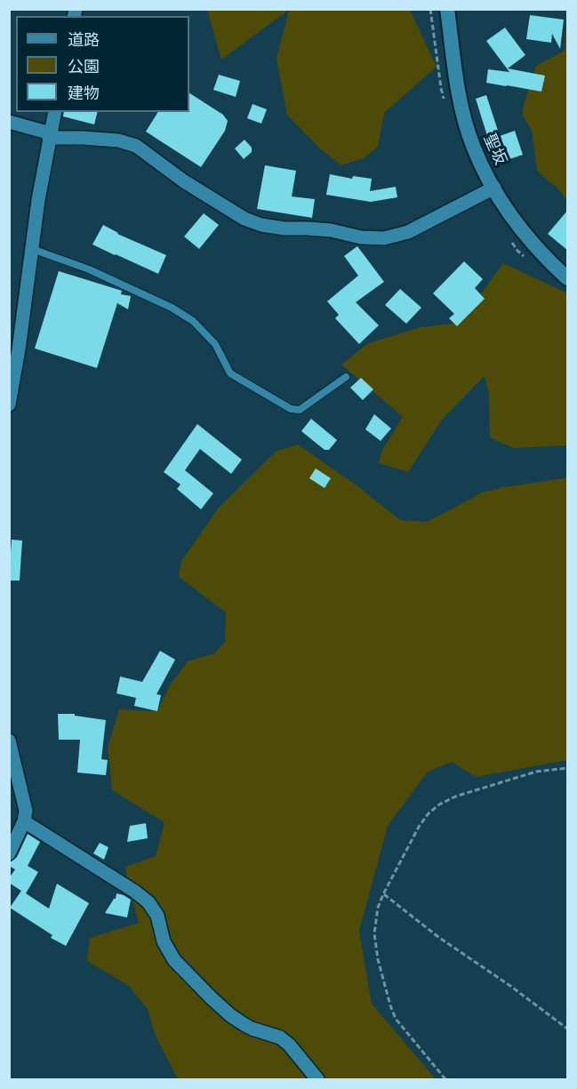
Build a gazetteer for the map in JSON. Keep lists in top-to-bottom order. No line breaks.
{"streets":{"street":["聖坂"]},"legend":["道路","公園","建物"]}
